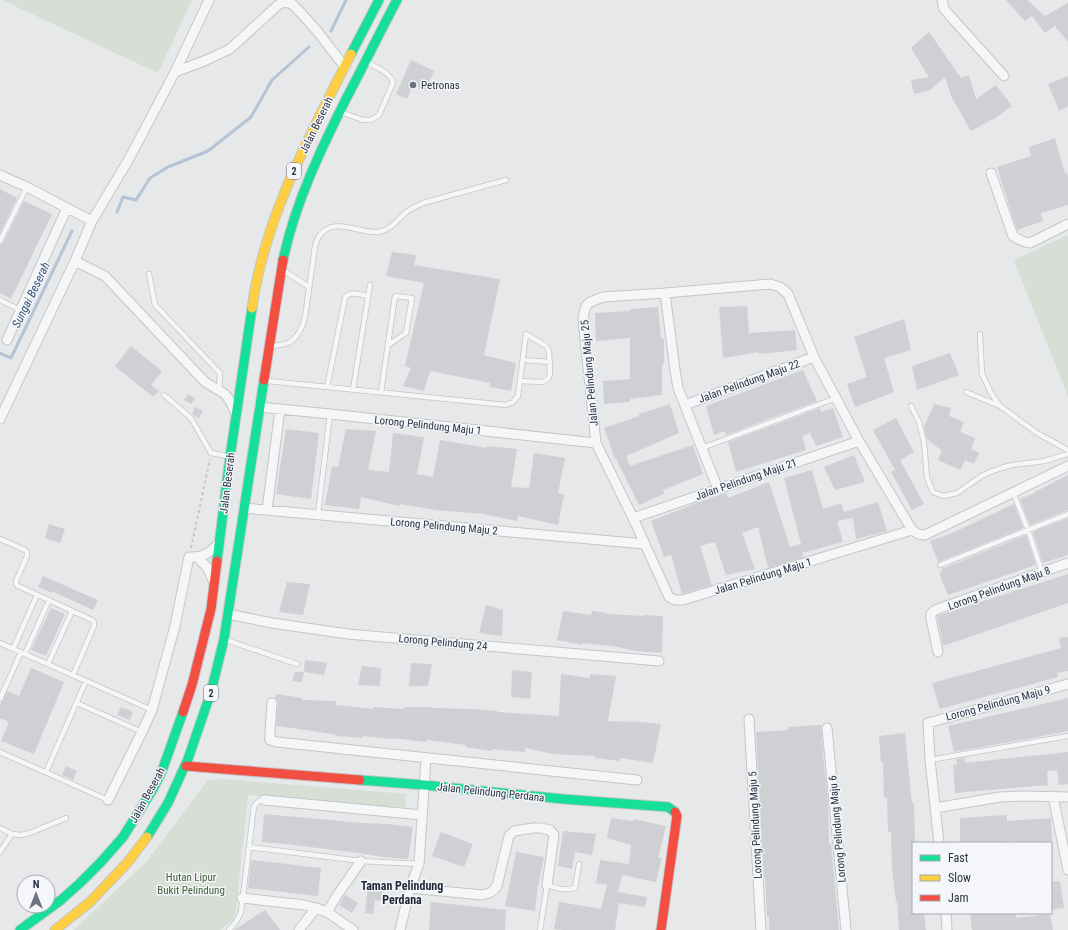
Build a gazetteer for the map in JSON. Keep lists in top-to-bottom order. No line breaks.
{"streets":{"main road":["Jalan Beserah","2","Jalan Pelindung Perdana"],"street":["Jalan Pelindung Maju 25","Jalan Pelindung Maju 22","Lorong Pelindung Maju 1","Jalan Pelindung Maju 21","Lorong Pelindung Maju 2","Jalan Pelindung Maju 1","Lorong Pelindung Maju 8","Lorong Pelindung 24","Lorong Pelindung Maju 9","Lorong Pelindung Maju 5","Lorong Pelindung Maju 6"]},"crossings":[["Jalan Beserah","2"],["Jalan Beserah","Lorong Pelindung Maju 1"],["Jalan Beserah","Lorong Pelindung Maju 2"],["Jalan Beserah","Lorong Pelindung 24"],["Jalan Beserah","Jalan Pelindung Perdana"],["2","Lorong Pelindung Maju 1"],["Jalan Pelindung Maju 25","Jalan Pelindung Maju 22"],["Jalan Pelindung Maju 25","Lorong Pelindung Maju 1"],["Jalan Pelindung Maju 25","Jalan Pelindung Maju 21"],["Jalan Pelindung Maju 25","Lorong Pelindung Maju 2"],["Jalan Pelindung Maju 25","Jalan Pelindung Maju 1"],["Lorong Pelindung Maju 2","Jalan Pelindung Maju 1"]],"districts":["Taman Pelindung Perdana"],"water":["Sungai Beserah"],"parks":["Hutan Lipur Bukit Pelindung"],"places":["Petronas"],"legend":["Fast","Slow","Jam"],"north":"top"}
